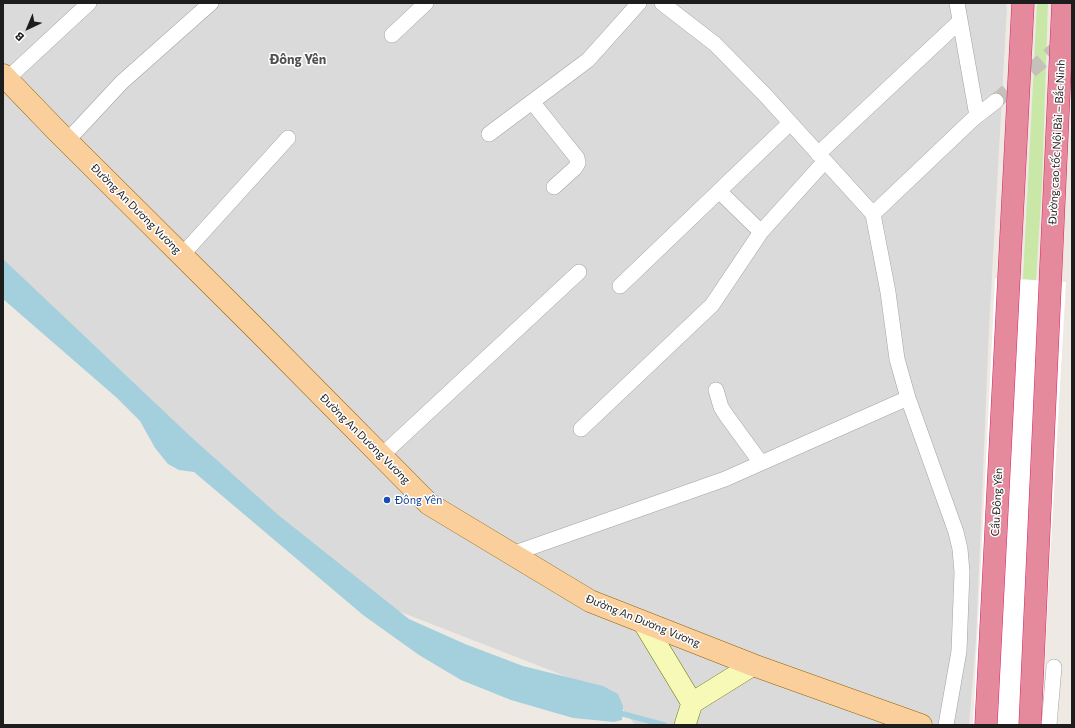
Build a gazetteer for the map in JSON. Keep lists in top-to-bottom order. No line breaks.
{"streets":{"highway":["Đường cao tốc Nội Bài – Bắc Ninh","Cầu Đông Yên"],"main road":["Đường An Dương Vương"]},"districts":["Đông Yên"],"places":["Đông Yên"],"north":"bottom left"}
